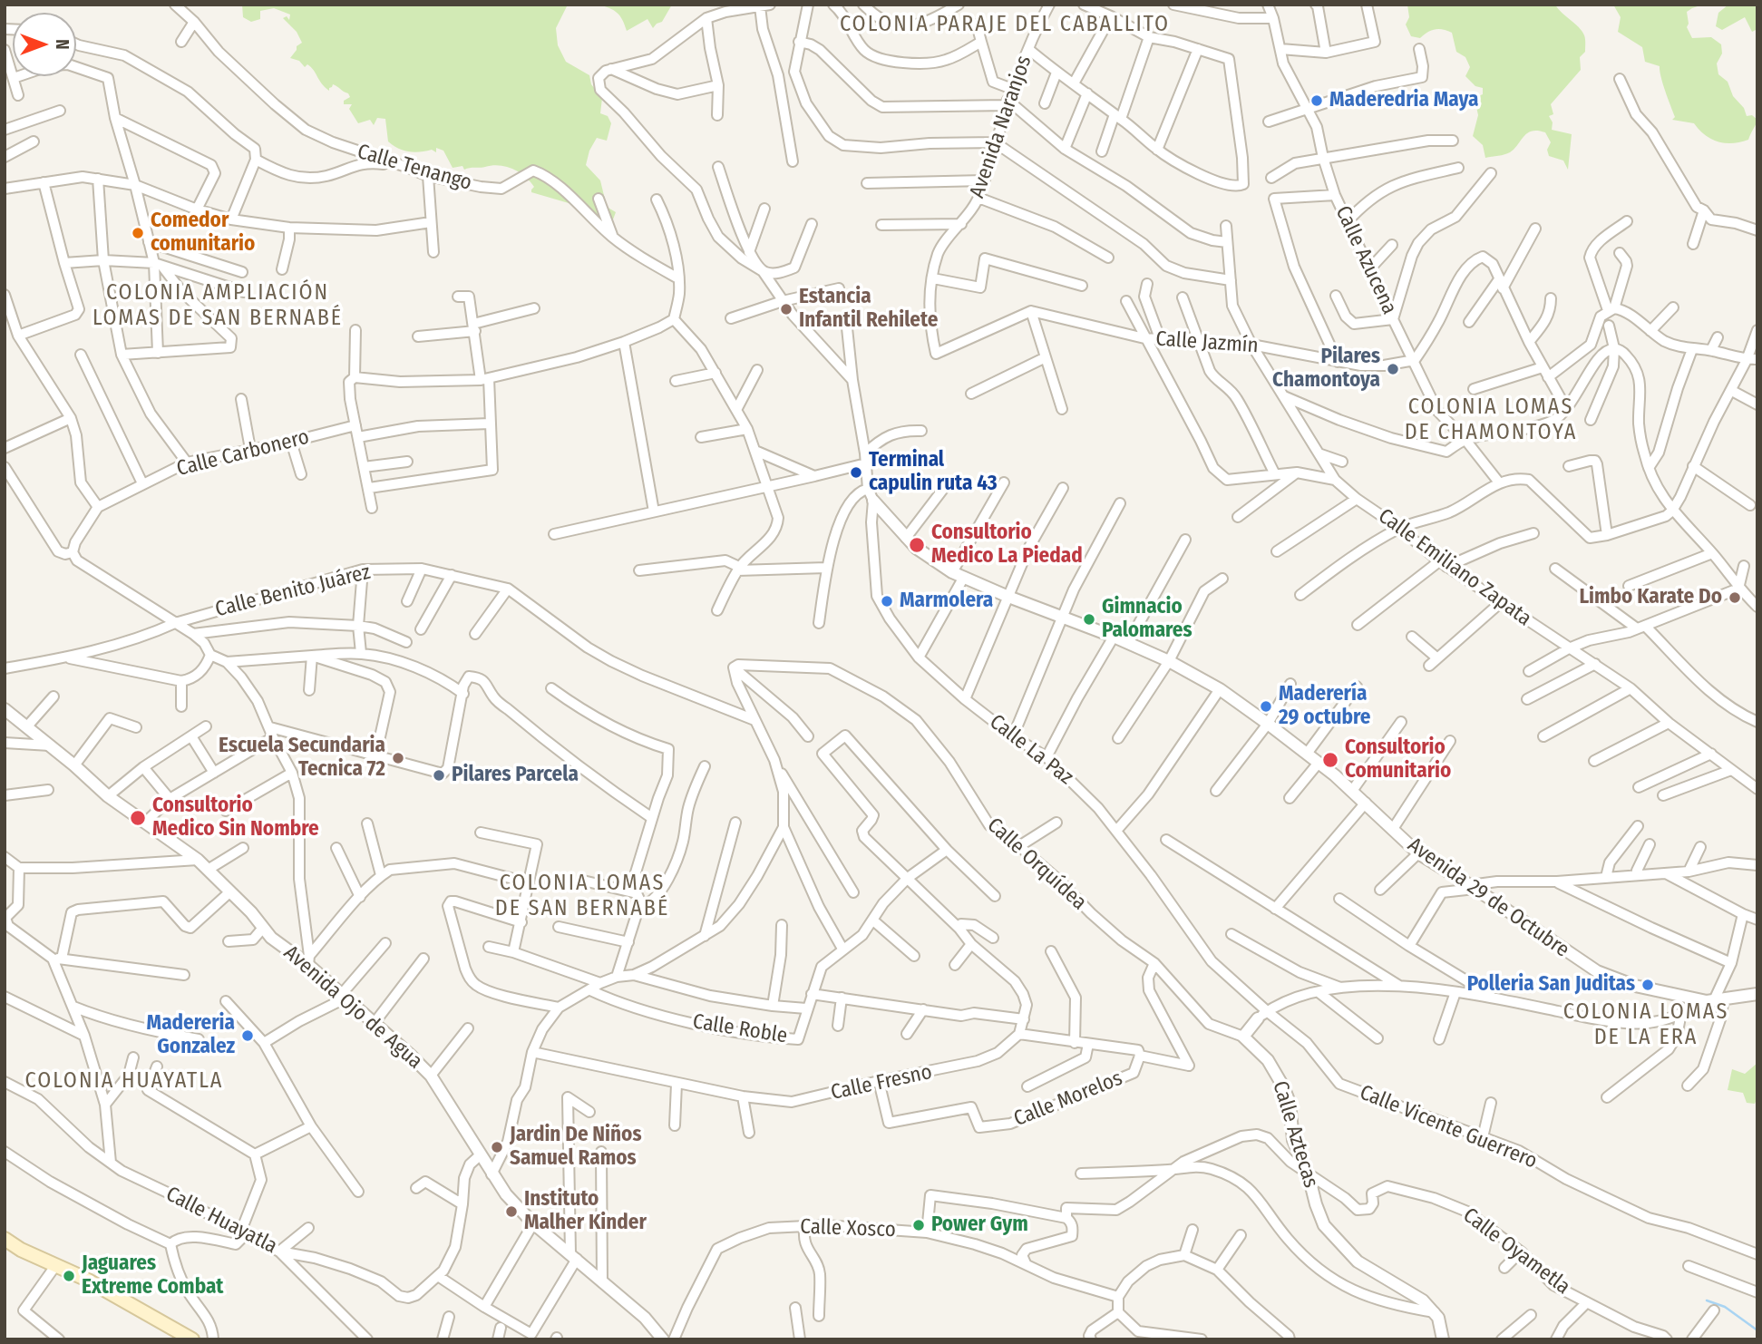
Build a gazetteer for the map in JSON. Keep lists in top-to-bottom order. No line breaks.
{"streets":{"street":["Avenida Naranjos","Calle Tenango","Calle Azucena","Calle Jazmín","Calle Carbonero","Calle Emiliano Zapata","Calle Benito Juárez","Calle La Paz","Calle Orquídea","Avenida 29 de Octubre","Avenida Ojo de Agua","Calle Roble","Calle Fresno","Calle Morelos","Calle Vicente Guerrero","Calle Aztecas","Calle Huayatla","Calle Xosco","Calle Oyametla"]},"crossings":[["Avenida Naranjos","Calle Jazmín"],["Calle Azucena","Calle Jazmín"],["Calle Jazmín","Calle Emiliano Zapata"],["Calle La Paz","Avenida 29 de Octubre"],["Calle La Paz","Calle Vicente Guerrero"],["Calle Orquídea","Calle Aztecas"],["Avenida Ojo de Agua","Calle Huayatla"],["Calle Fresno","Calle Morelos"],["Calle Aztecas","Calle Oyametla"]],"districts":["COLONIA PARAJE DEL CABALLITO","COLONIA AMPLIACIÓN LOMAS DE SAN BERNABÉ","COLONIA LOMAS DE CHAMONTOYA","COLONIA LOMAS DE SAN BERNABÉ","COLONIA LOMAS DE LA ERA","COLONIA HUAYATLA"],"places":["Maderedria Maya","Comedor comunitario","Estancia Infantil Rehilete","Pilares Chamontoya","Terminal capulin ruta 43","Consultorio Medico La Piedad","Limbo Karate Do","Marmolera","Gimnacio Palomares","Maderería 29 octubre","Escuela Secundaria Tecnica 72","Consultorio Comunitario","Pilares Parcela","Consultorio Medico Sin Nombre","Polleria San Juditas","Madereria Gonzalez","Jardin De Niños Samuel Ramos","Instituto Malher Kinder","Power Gym","Jaguares Extreme Combat"],"north":"right"}
